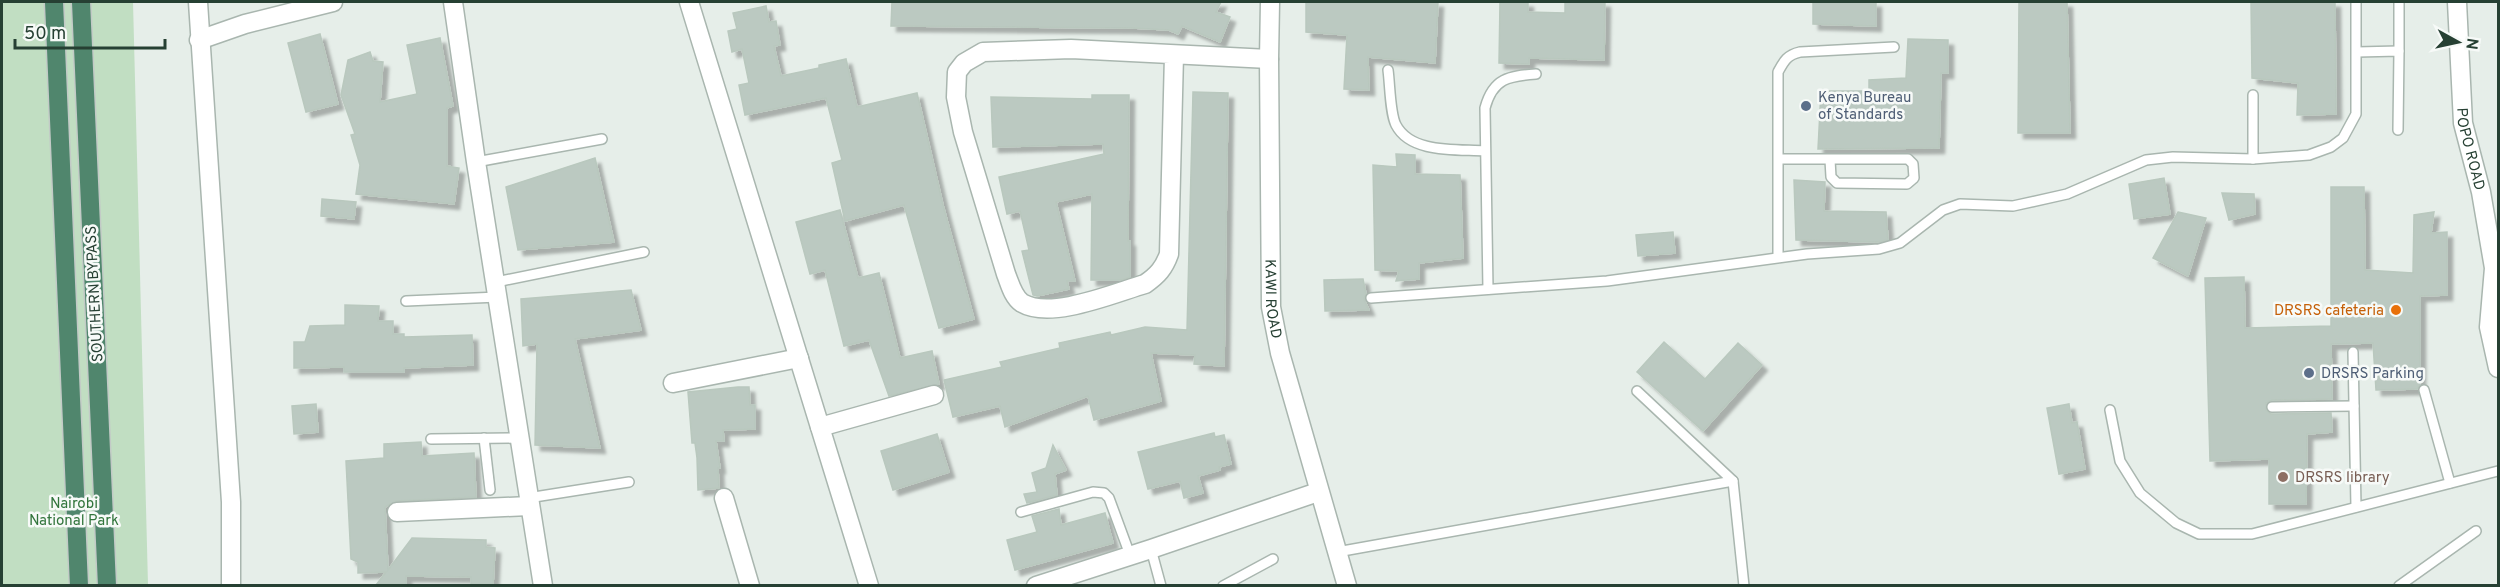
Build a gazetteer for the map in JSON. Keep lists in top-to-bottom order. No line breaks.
{"streets":{"highway":["SOUTHERN BYPASS"],"street":["POPO ROAD","KAWI ROAD"]},"parks":["Nairobi National Park"],"places":["Kenya Bureau of Standards","DRSRS cafeteria","DRSRS Parking","DRSRS library"],"scale_bar":"50 m","north":"right"}
